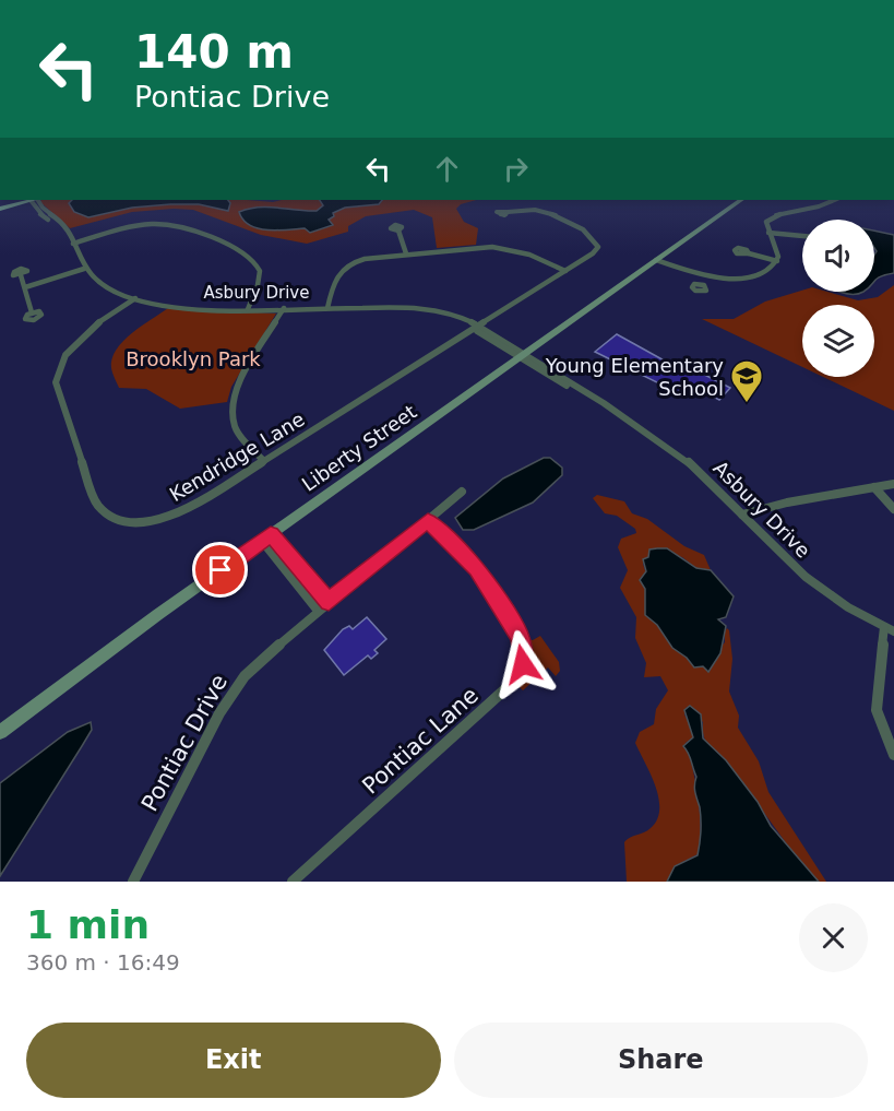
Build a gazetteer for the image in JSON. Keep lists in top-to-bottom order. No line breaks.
{"streets":{"street":["Asbury Drive","Liberty Street","Kendridge Lane","Pontiac Lane","Pontiac Drive"]},"crossings":[["Asbury Drive","Liberty Street"],["Asbury Drive","Kendridge Lane"],["Pontiac Lane","Pontiac Drive"]],"parks":["Brooklyn Park"],"places":{"school or university":["Young Elementary School"]},"page":{"turn":["140 m","Pontiac Drive"],"heading":["1 min","360 m · 16:49"],"buttons":["Exit","Share"]}}
